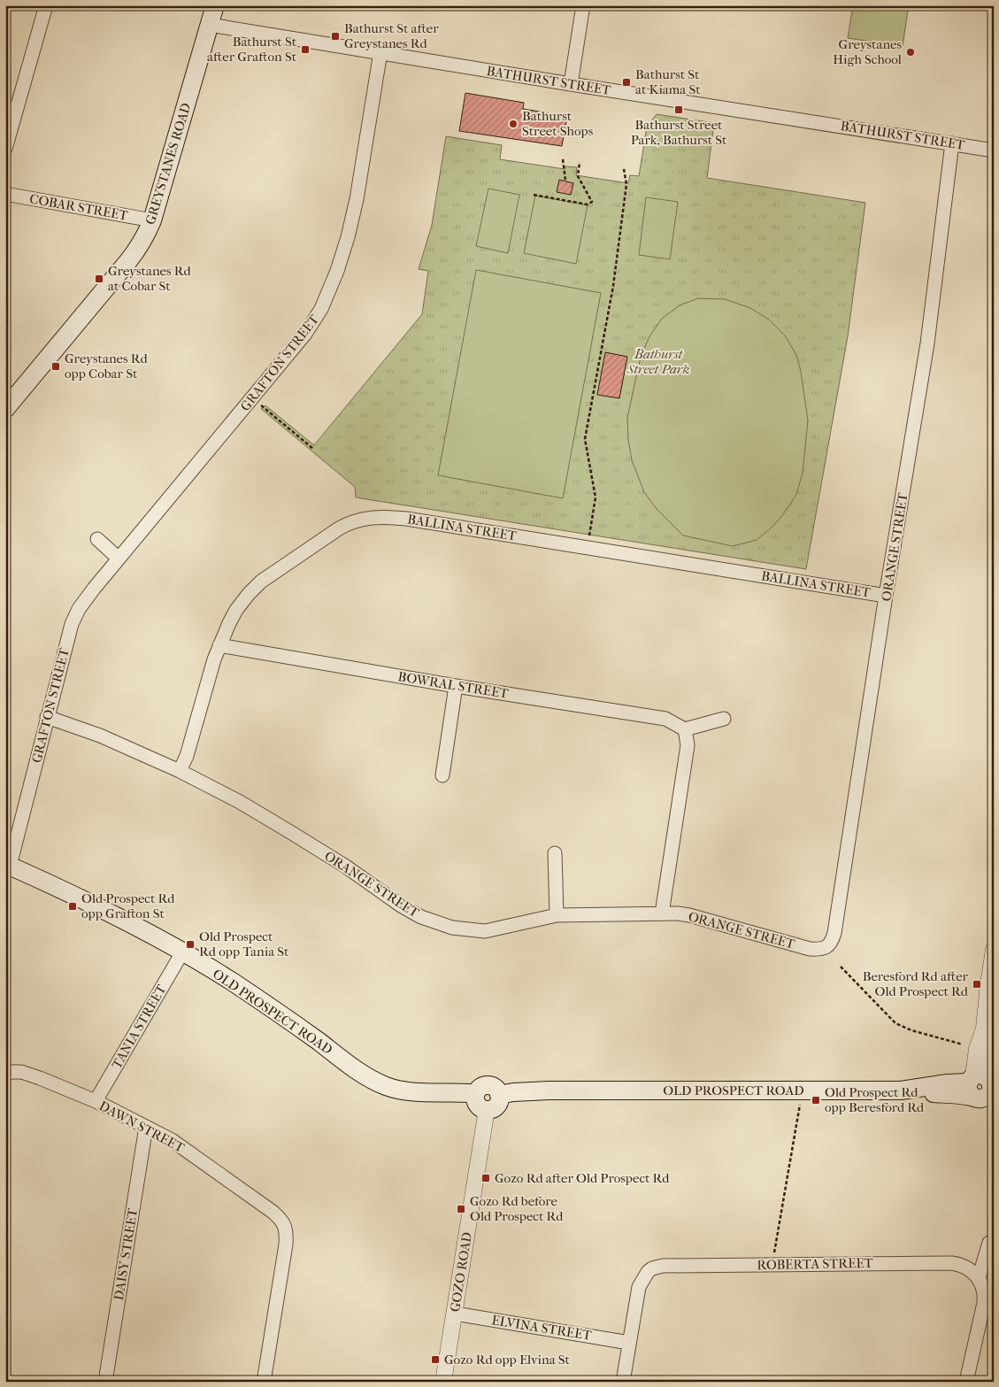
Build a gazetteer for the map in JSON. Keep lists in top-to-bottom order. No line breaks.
{"streets":{"main road":["GREYSTANES ROAD","OLD PROSPECT ROAD"],"street":["BATHURST STREET","COBAR STREET","GRAFTON STREET","BALLINA STREET","ORANGE STREET","BOWRAL STREET","TANIA STREET","DAWN STREET","DAISY STREET","ROBERTA STREET","GOZO ROAD","ELVINA STREET"]},"crossings":[["BATHURST STREET","GREYSTANES ROAD"],["BATHURST STREET","GRAFTON STREET"],["BATHURST STREET","ORANGE STREET"],["GREYSTANES ROAD","COBAR STREET"],["GRAFTON STREET","ORANGE STREET"],["GRAFTON STREET","OLD PROSPECT ROAD"],["BALLINA STREET","ORANGE STREET"],["BALLINA STREET","BOWRAL STREET"],["OLD PROSPECT ROAD","TANIA STREET"],["OLD PROSPECT ROAD","GOZO ROAD"],["TANIA STREET","DAWN STREET"],["DAWN STREET","DAISY STREET"],["ROBERTA STREET","ELVINA STREET"],["GOZO ROAD","ELVINA STREET"]],"parks":["Bathurst Street Park"],"places":{"transit":["Bathurst St after Greystanes Rd","Bathurst St after Grafton St","Bathurst St at Kiama St","Bathurst Street Park, Bathurst St","Greystanes Rd at Cobar St","Greystanes Rd opp Cobar St","Old Prospect Rd opp Grafton St","Old Prospect Rd opp Tania St","Beresford Rd after Old Prospect Rd","Old Prospect Rd opp Beresford Rd","Gozo Rd after Old Prospect Rd","Gozo Rd before Old Prospect Rd","Gozo Rd opp Elvina St"],"other":["Greystanes High School","Bathurst Street Shops"]}}
